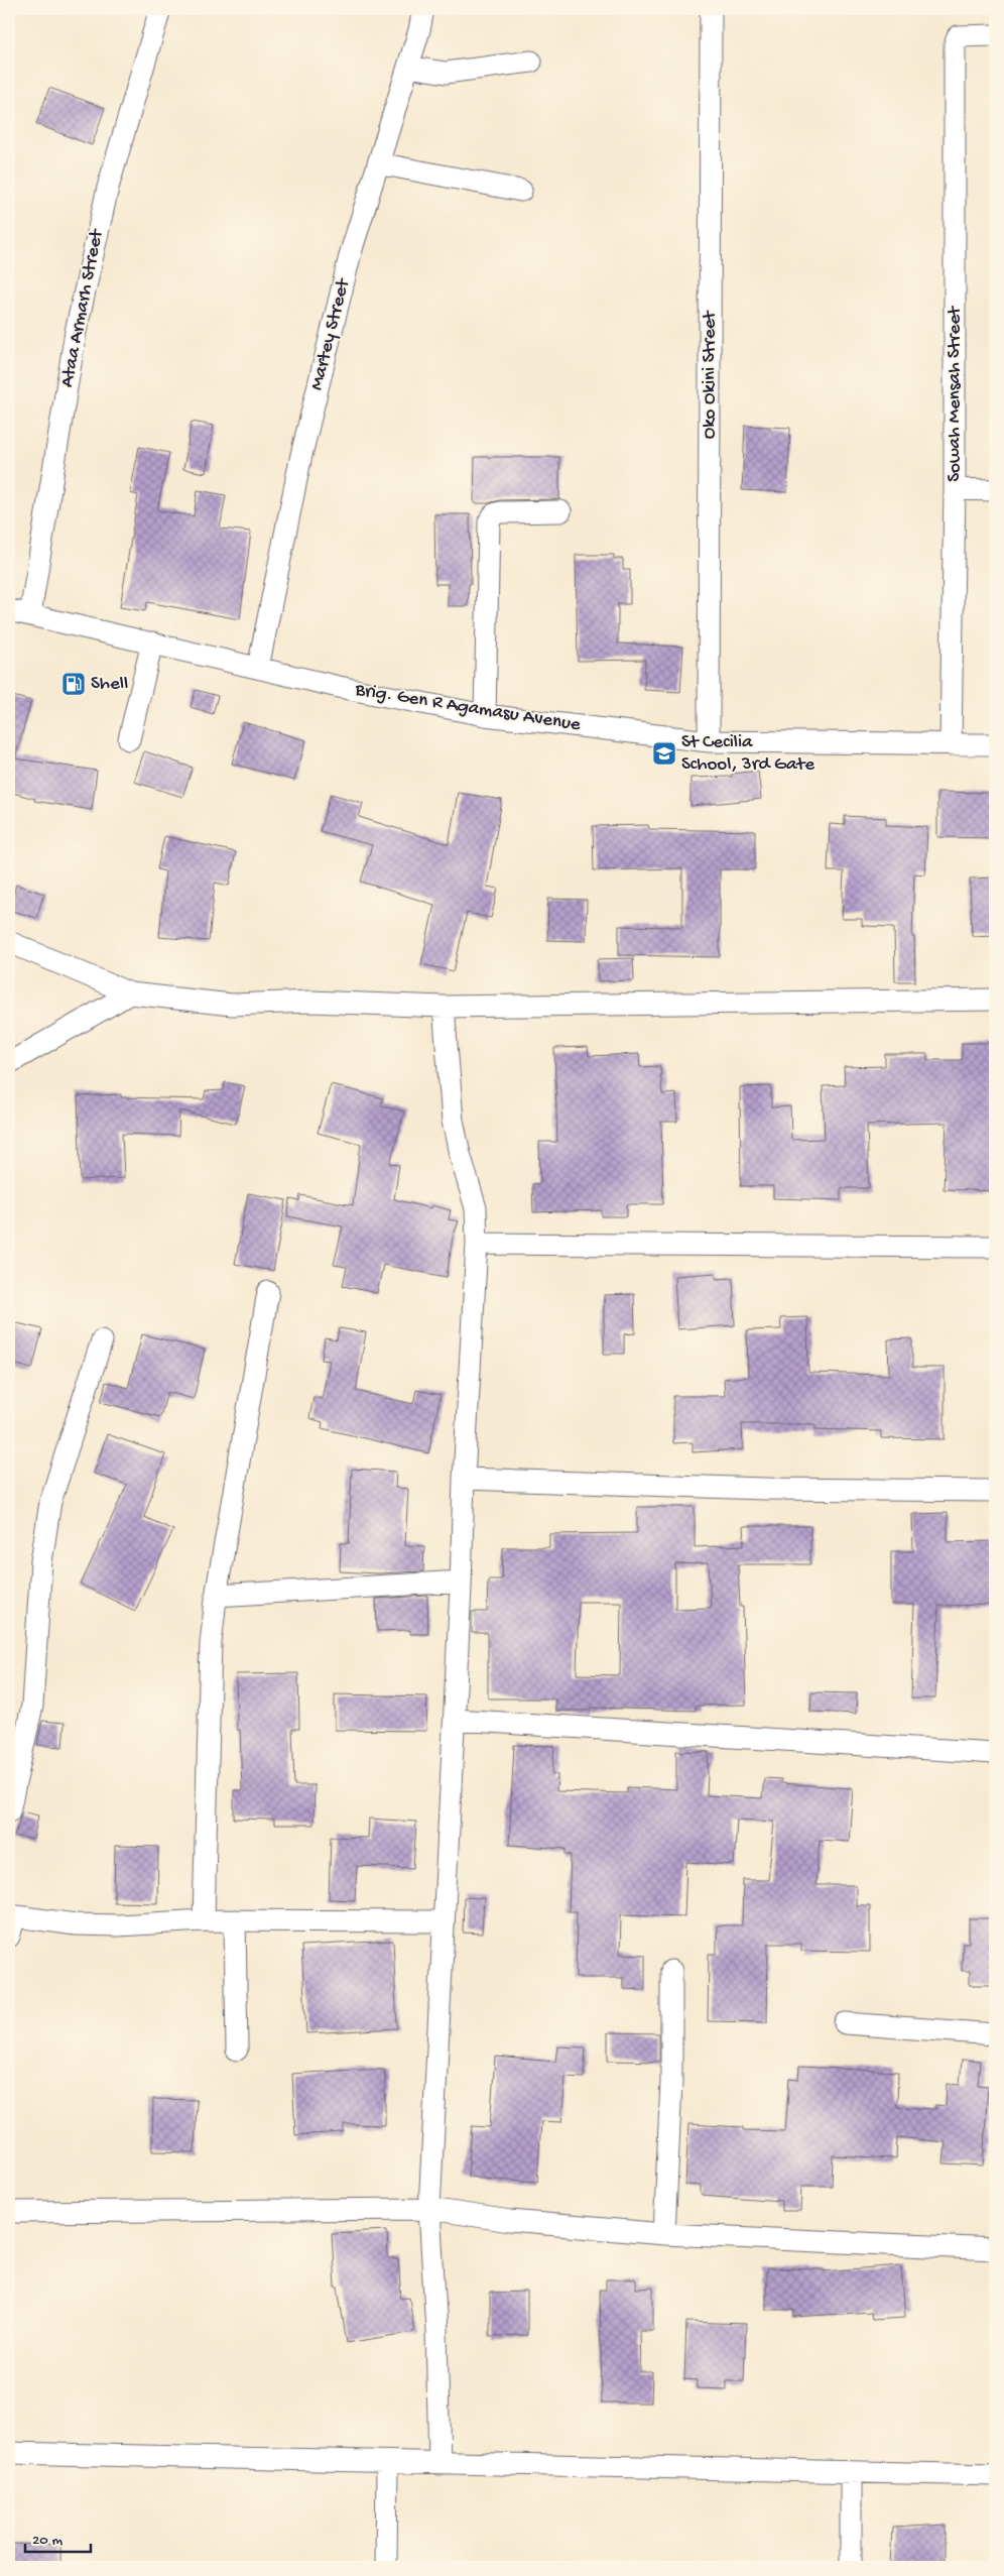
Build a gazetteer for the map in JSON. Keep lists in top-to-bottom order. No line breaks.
{"streets":{"street":["Ataa Armarh Street","Martey Street","Oko Okini Street","Sowah Mensah Street","Brig. Gen R Agamasu Avenue"]},"crossings":[["Ataa Armarh Street","Brig. Gen R Agamasu Avenue"],["Martey Street","Brig. Gen R Agamasu Avenue"],["Oko Okini Street","Brig. Gen R Agamasu Avenue"],["Sowah Mensah Street","Brig. Gen R Agamasu Avenue"]],"places":{"fuel station":["Shell"],"school or university":["St Cecilia School, 3rd Gate"]},"scale_bar":"20 m"}
